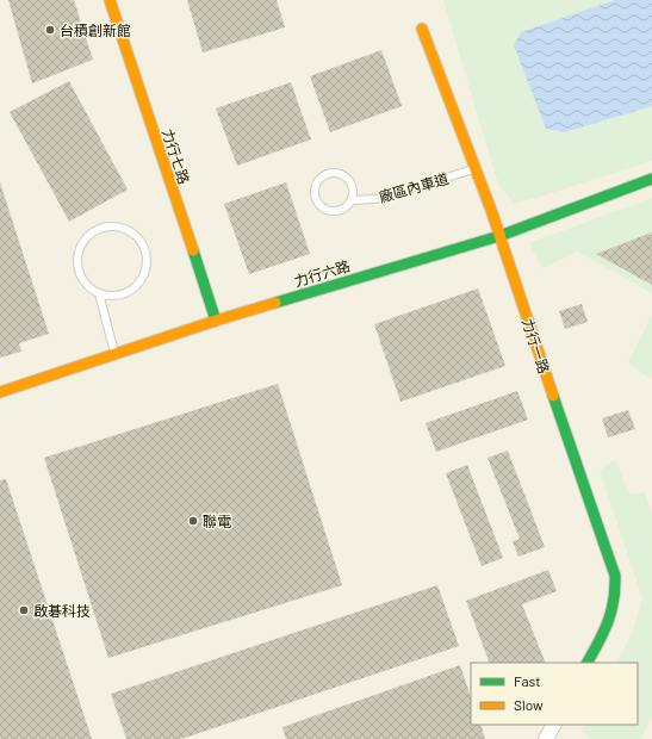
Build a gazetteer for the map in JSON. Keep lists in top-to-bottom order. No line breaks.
{"streets":{"street":["力行七路","力行六路","力行一路"],"lane":["廠區內車道"]},"crossings":[["力行七路","力行六路"],["廠區內車道","力行一路"],["力行六路","力行一路"]],"places":["台積創新館","聯電","啟碁科技"],"legend":["Fast","Slow"]}
